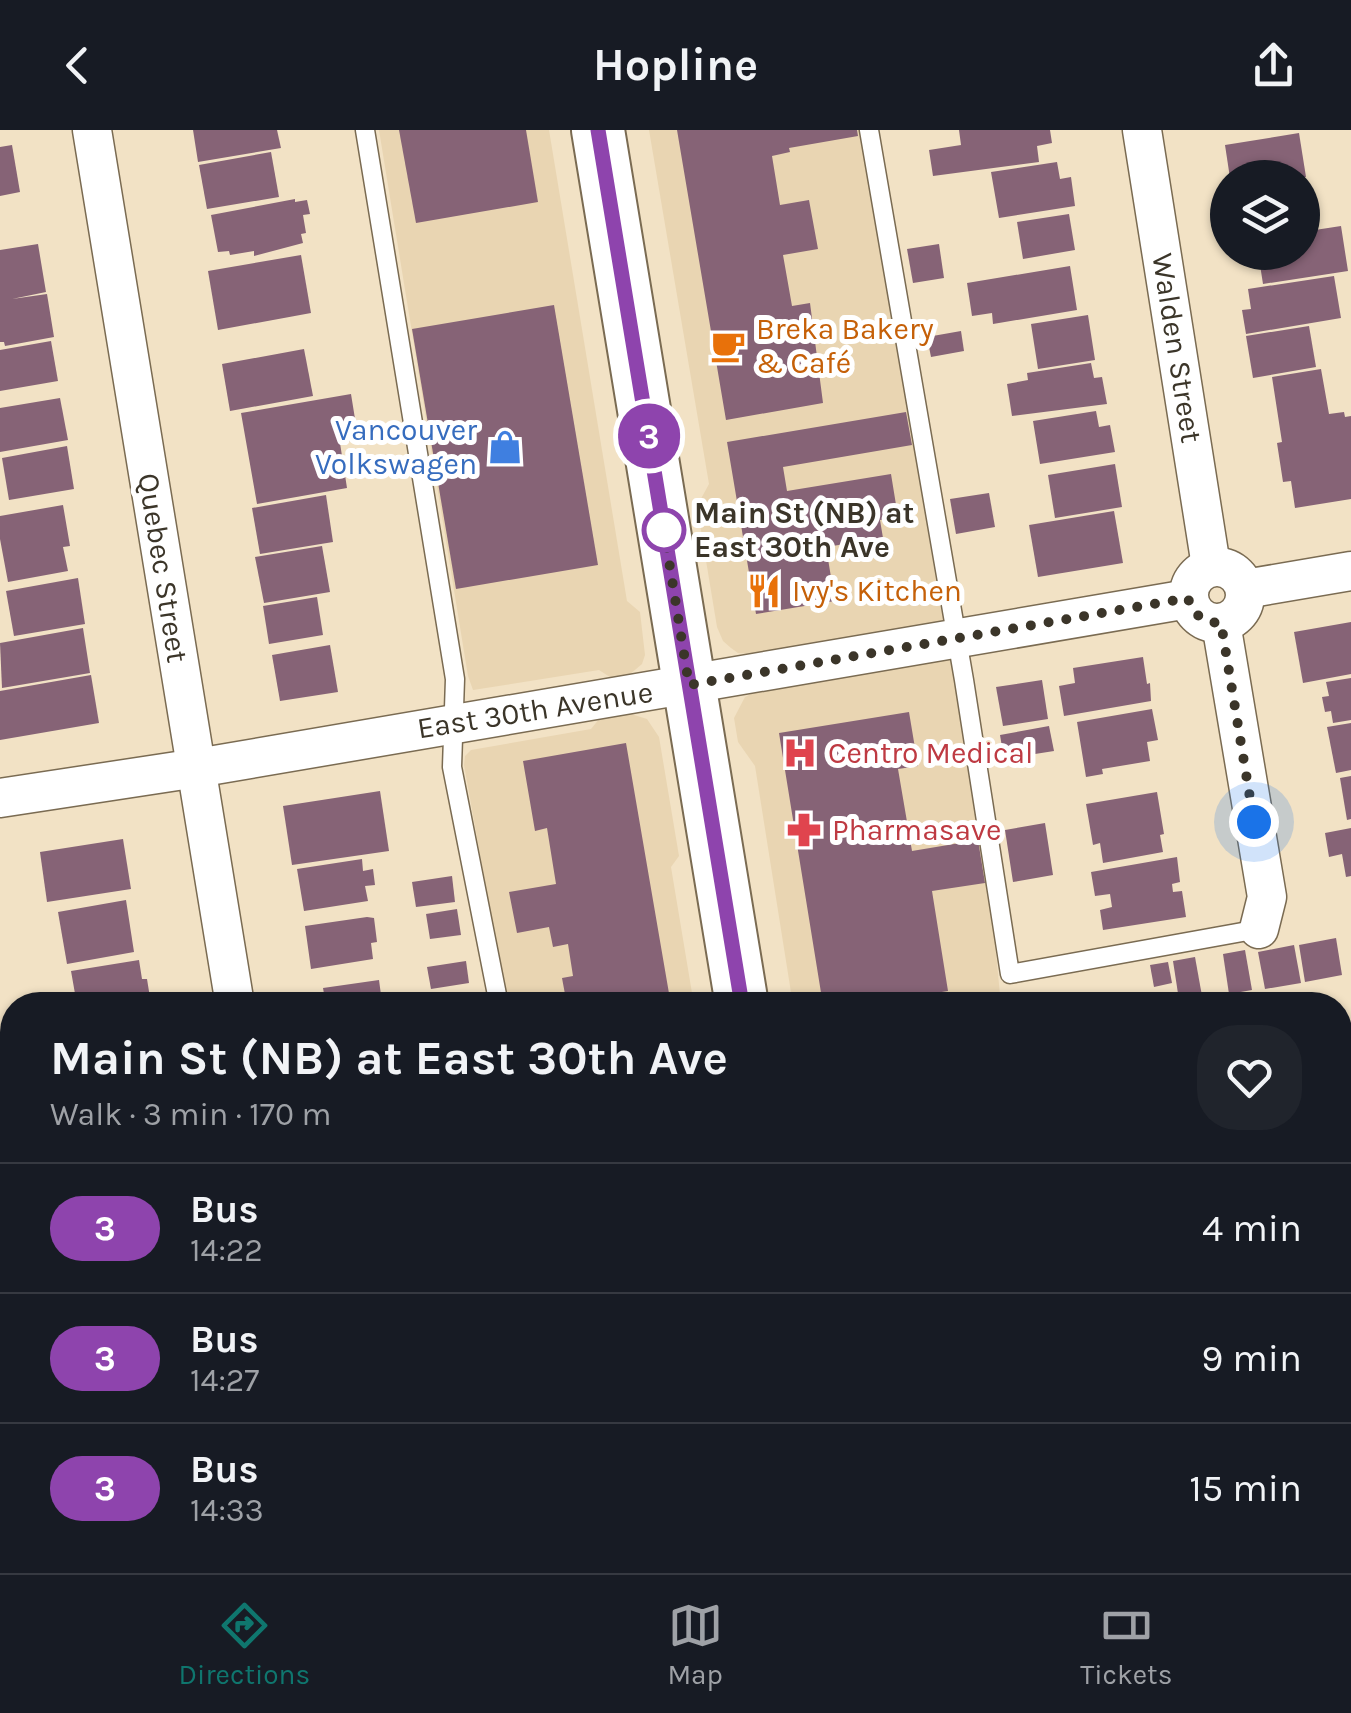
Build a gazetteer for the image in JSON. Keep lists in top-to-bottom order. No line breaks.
{"streets":{"street":["Walden Street","Quebec Street","East 30th Avenue"]},"crossings":[["Walden Street","East 30th Avenue"],["Quebec Street","East 30th Avenue"]],"places":{"cafe":["Breka Bakery & Café"],"shop":["Vancouver Volkswagen"],"other":["Main St (NB) at East 30th Ave"],"restaurant":["Ivy's Kitchen"],"hospital":["Centro Medical"],"pharmacy":["Pharmasave"]},"lines":["bus line 3"],"page":{"header":"Hopline","on_map":"3","heading":["Main St (NB) at East 30th Ave","Walk · 3 min · 170 m"],"list":[{"mark":"3","name":"Bus","note":"14:22","value":"4 min"},{"mark":"3","name":"Bus","note":"14:27","value":"9 min"},{"mark":"3","name":"Bus","note":"14:33","value":"15 min"}],"tabs":["Directions","Map","Tickets"]}}
